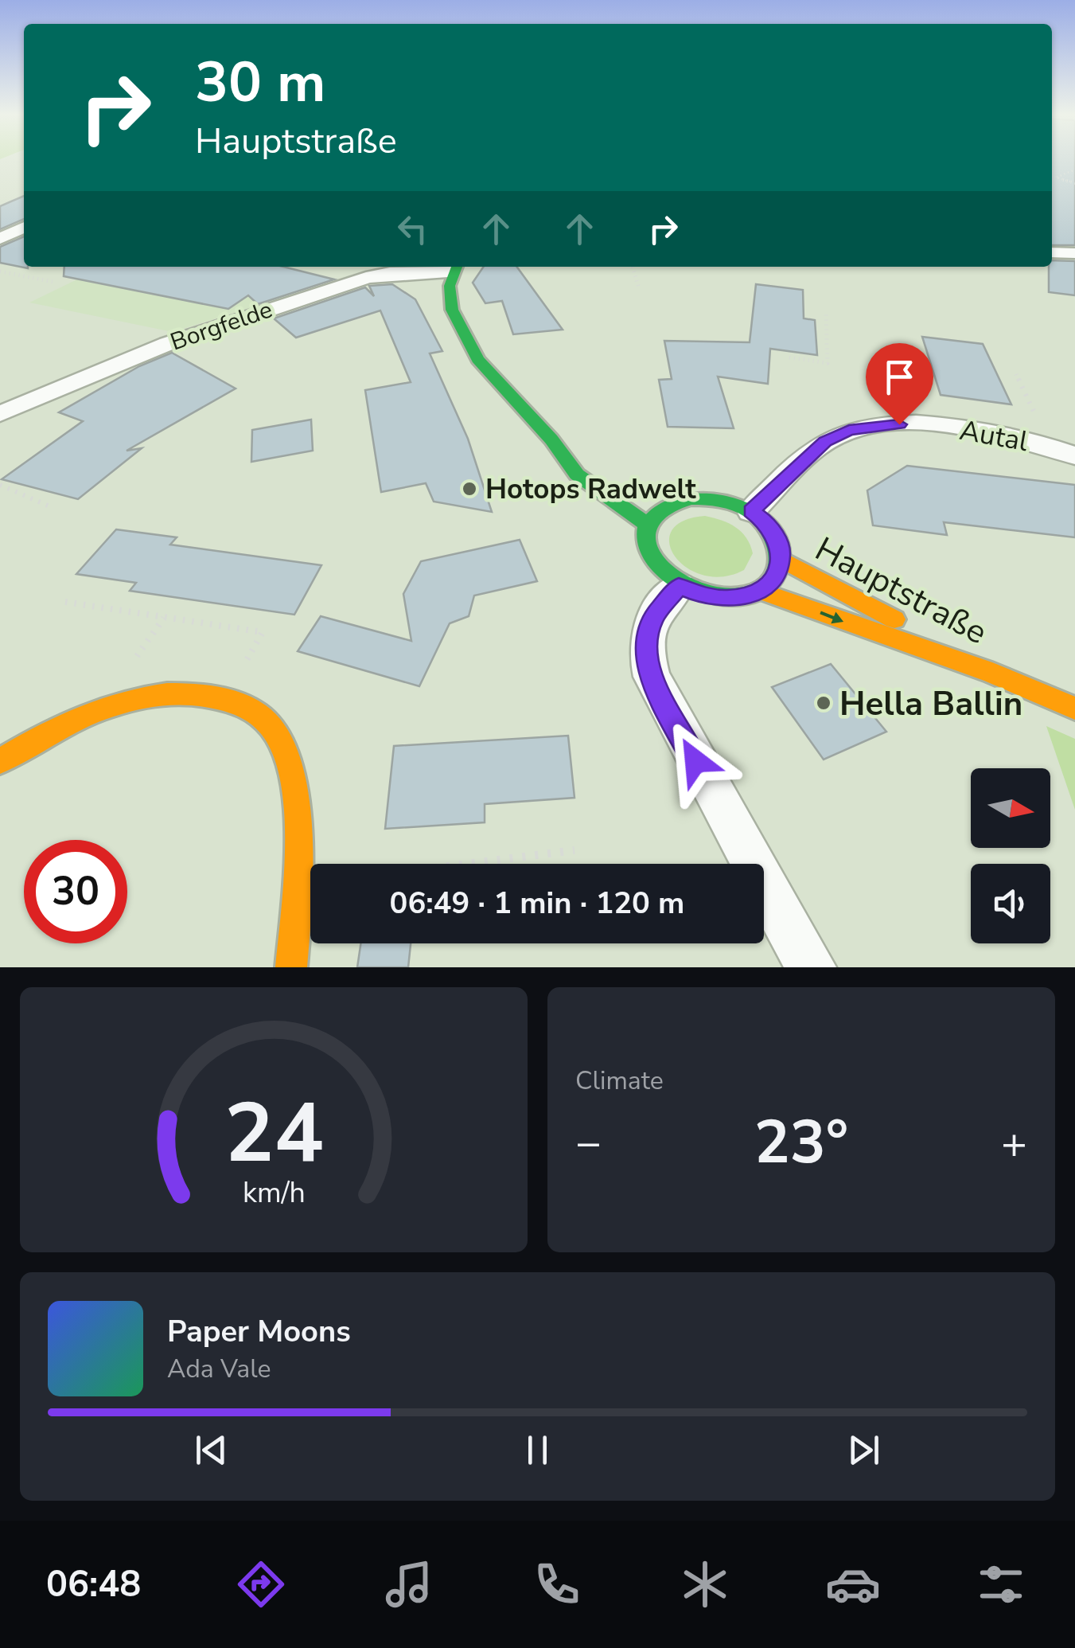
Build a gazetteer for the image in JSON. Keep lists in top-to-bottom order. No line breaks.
{"streets":{"main road":["Hauptstraße"],"street":["Borgfelde","Autal"]},"crossings":[["Autal","Hauptstraße"]],"places":["Hotops Radwelt","Hella Ballin"],"north":"right","page":{"turn":["30 m","Hauptstraße"],"limit":"30","trip":"06:49 · 1 min · 120 m","tile":"Climate","heat":["−","23°","+"],"song":["Paper Moons","Ada Vale"],"tabs":"06:48","gauge":["24","km/h"]}}
